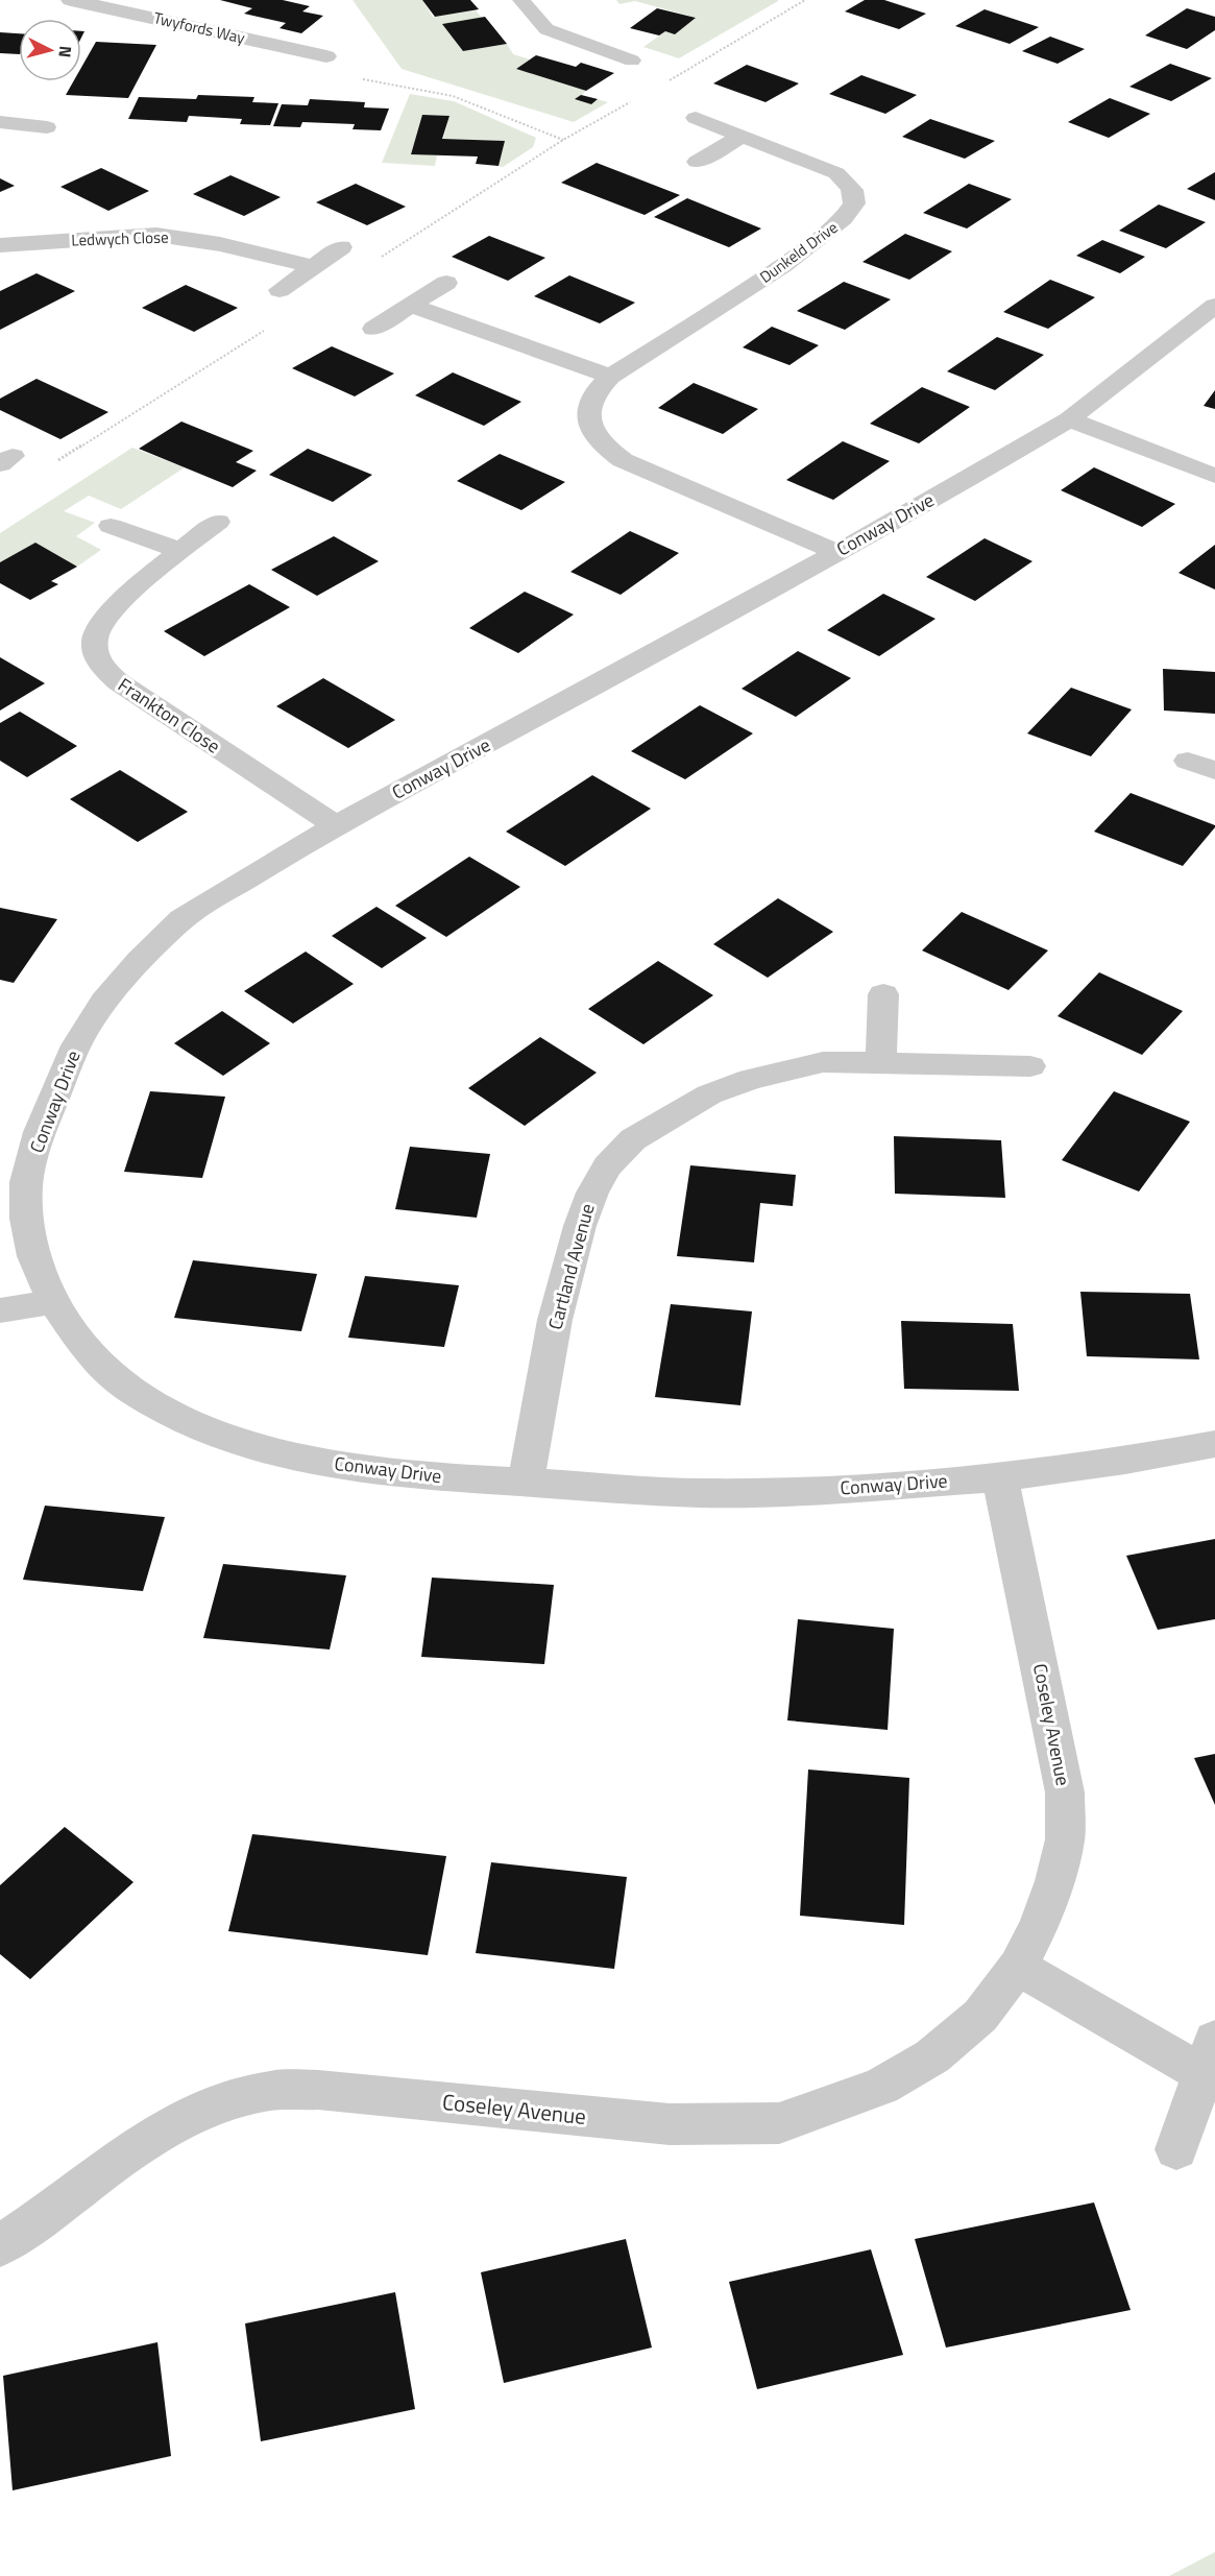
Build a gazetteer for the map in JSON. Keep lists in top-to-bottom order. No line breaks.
{"streets":{"street":["Twyfords Way","Ledwych Close","Dunkeld Drive","Conway Drive","Frankton Close","Cartland Avenue","Coseley Avenue"]},"crossings":[["Dunkeld Drive","Conway Drive"],["Conway Drive","Frankton Close"],["Conway Drive","Cartland Avenue"],["Conway Drive","Coseley Avenue"]],"north":"right"}
